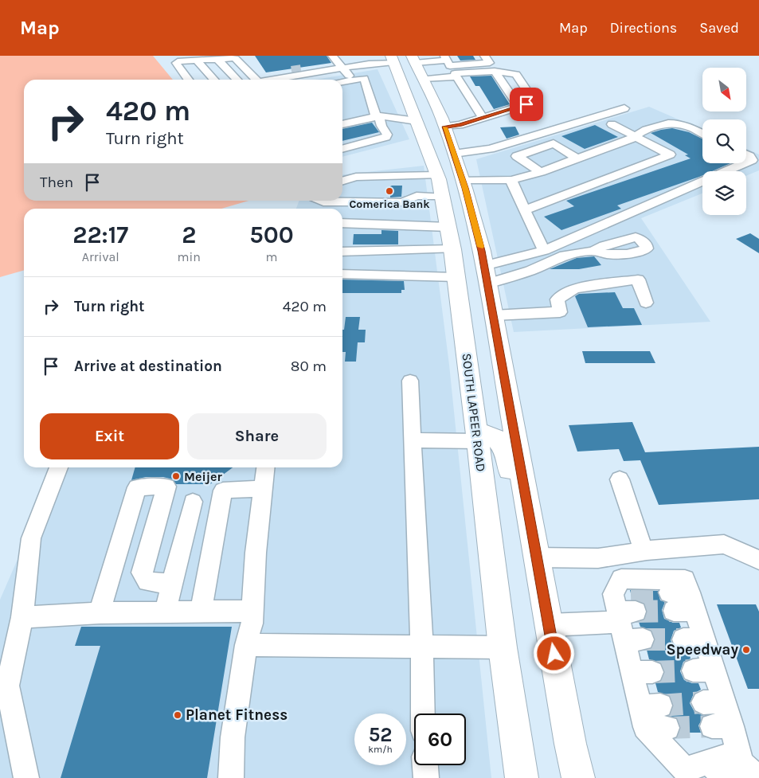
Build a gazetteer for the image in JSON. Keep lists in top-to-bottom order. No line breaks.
{"streets":{"main road":["SOUTH LAPEER ROAD"]},"places":["Comerica Bank","Meijer","Speedway","Planet Fitness"],"north":"bottom right","page":{"header":"Map","nav":["Map","Directions","Saved"],"turn":["420 m","Turn right"],"then":"Then","eta":["22:17","Arrival","2","min","500","m"],"list":[{"name":"Turn right","value":"420 m"},{"name":"Arrive at destination","value":"80 m"}],"buttons":["Exit","Share"],"speed":"52 km/h","limit":"60"}}
